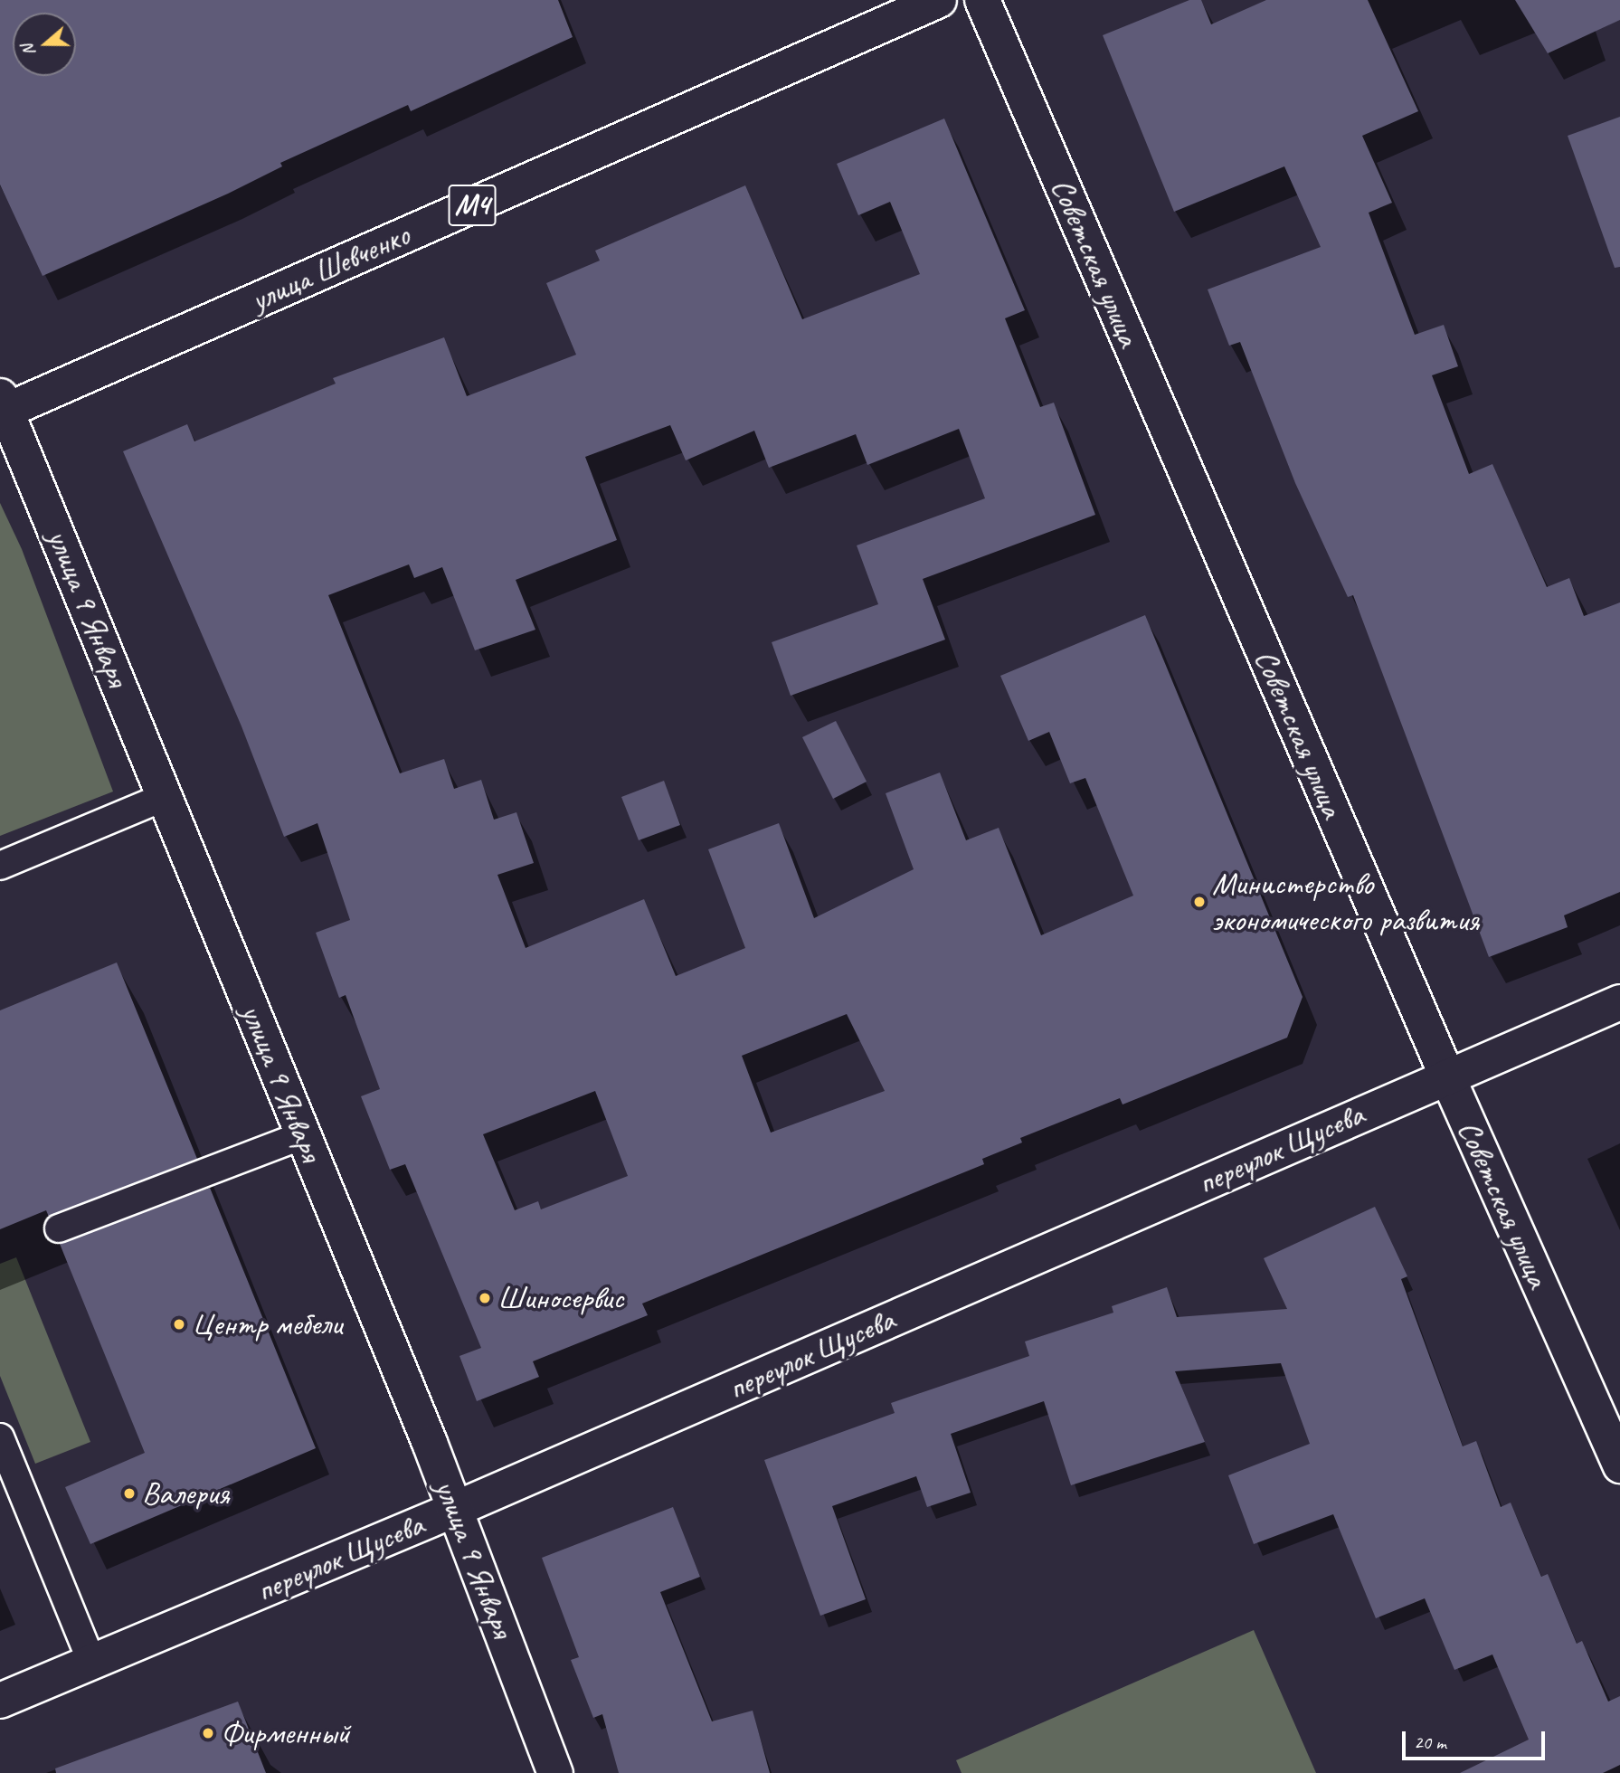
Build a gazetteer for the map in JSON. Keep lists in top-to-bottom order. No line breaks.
{"streets":{"main road":["M4","Советская улица","улица Шевченко","улица 9 Января","переулок Щусева"]},"crossings":[["Советская улица","переулок Щусева"],["улица Шевченко","улица 9 Января"],["улица 9 Января","переулок Щусева"]],"places":["Министерство экономического развития","Шиносервис","Центр мебели","Валерия","Фирменный"],"scale_bar":"20 m","north":"left"}
